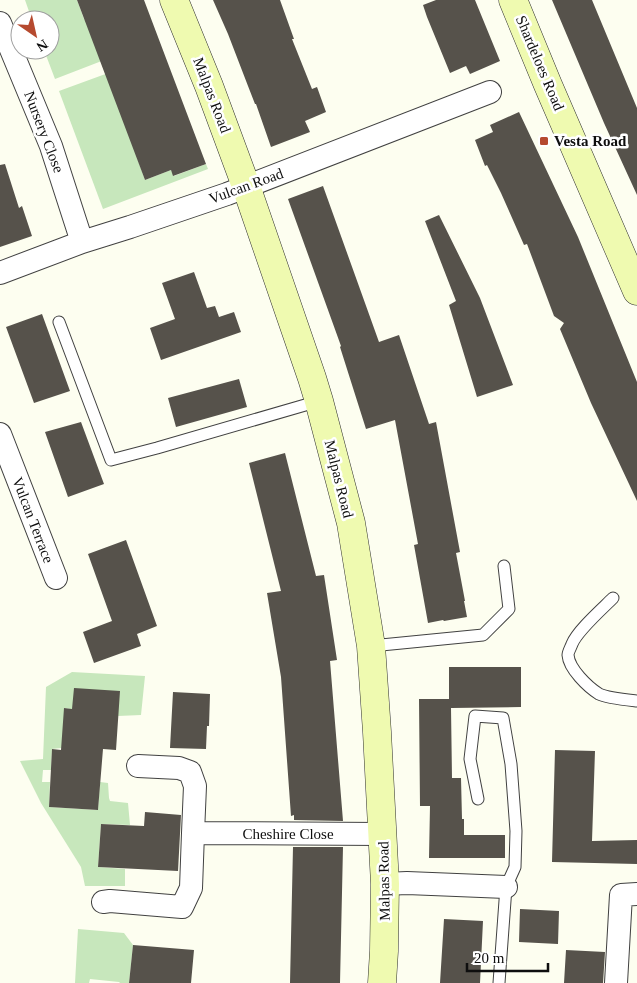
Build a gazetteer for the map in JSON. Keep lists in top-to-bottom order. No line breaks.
{"streets":{"main road":["Shardeloes Road","Malpas Road"],"street":["Nursery Close","Vulcan Road","Vulcan Terrace","Cheshire Close"]},"crossings":[["Malpas Road","Vulcan Road"],["Malpas Road","Cheshire Close"],["Nursery Close","Vulcan Road"]],"places":{"transit":["Vesta Road"]},"scale_bar":"20 m","north":"bottom right"}
